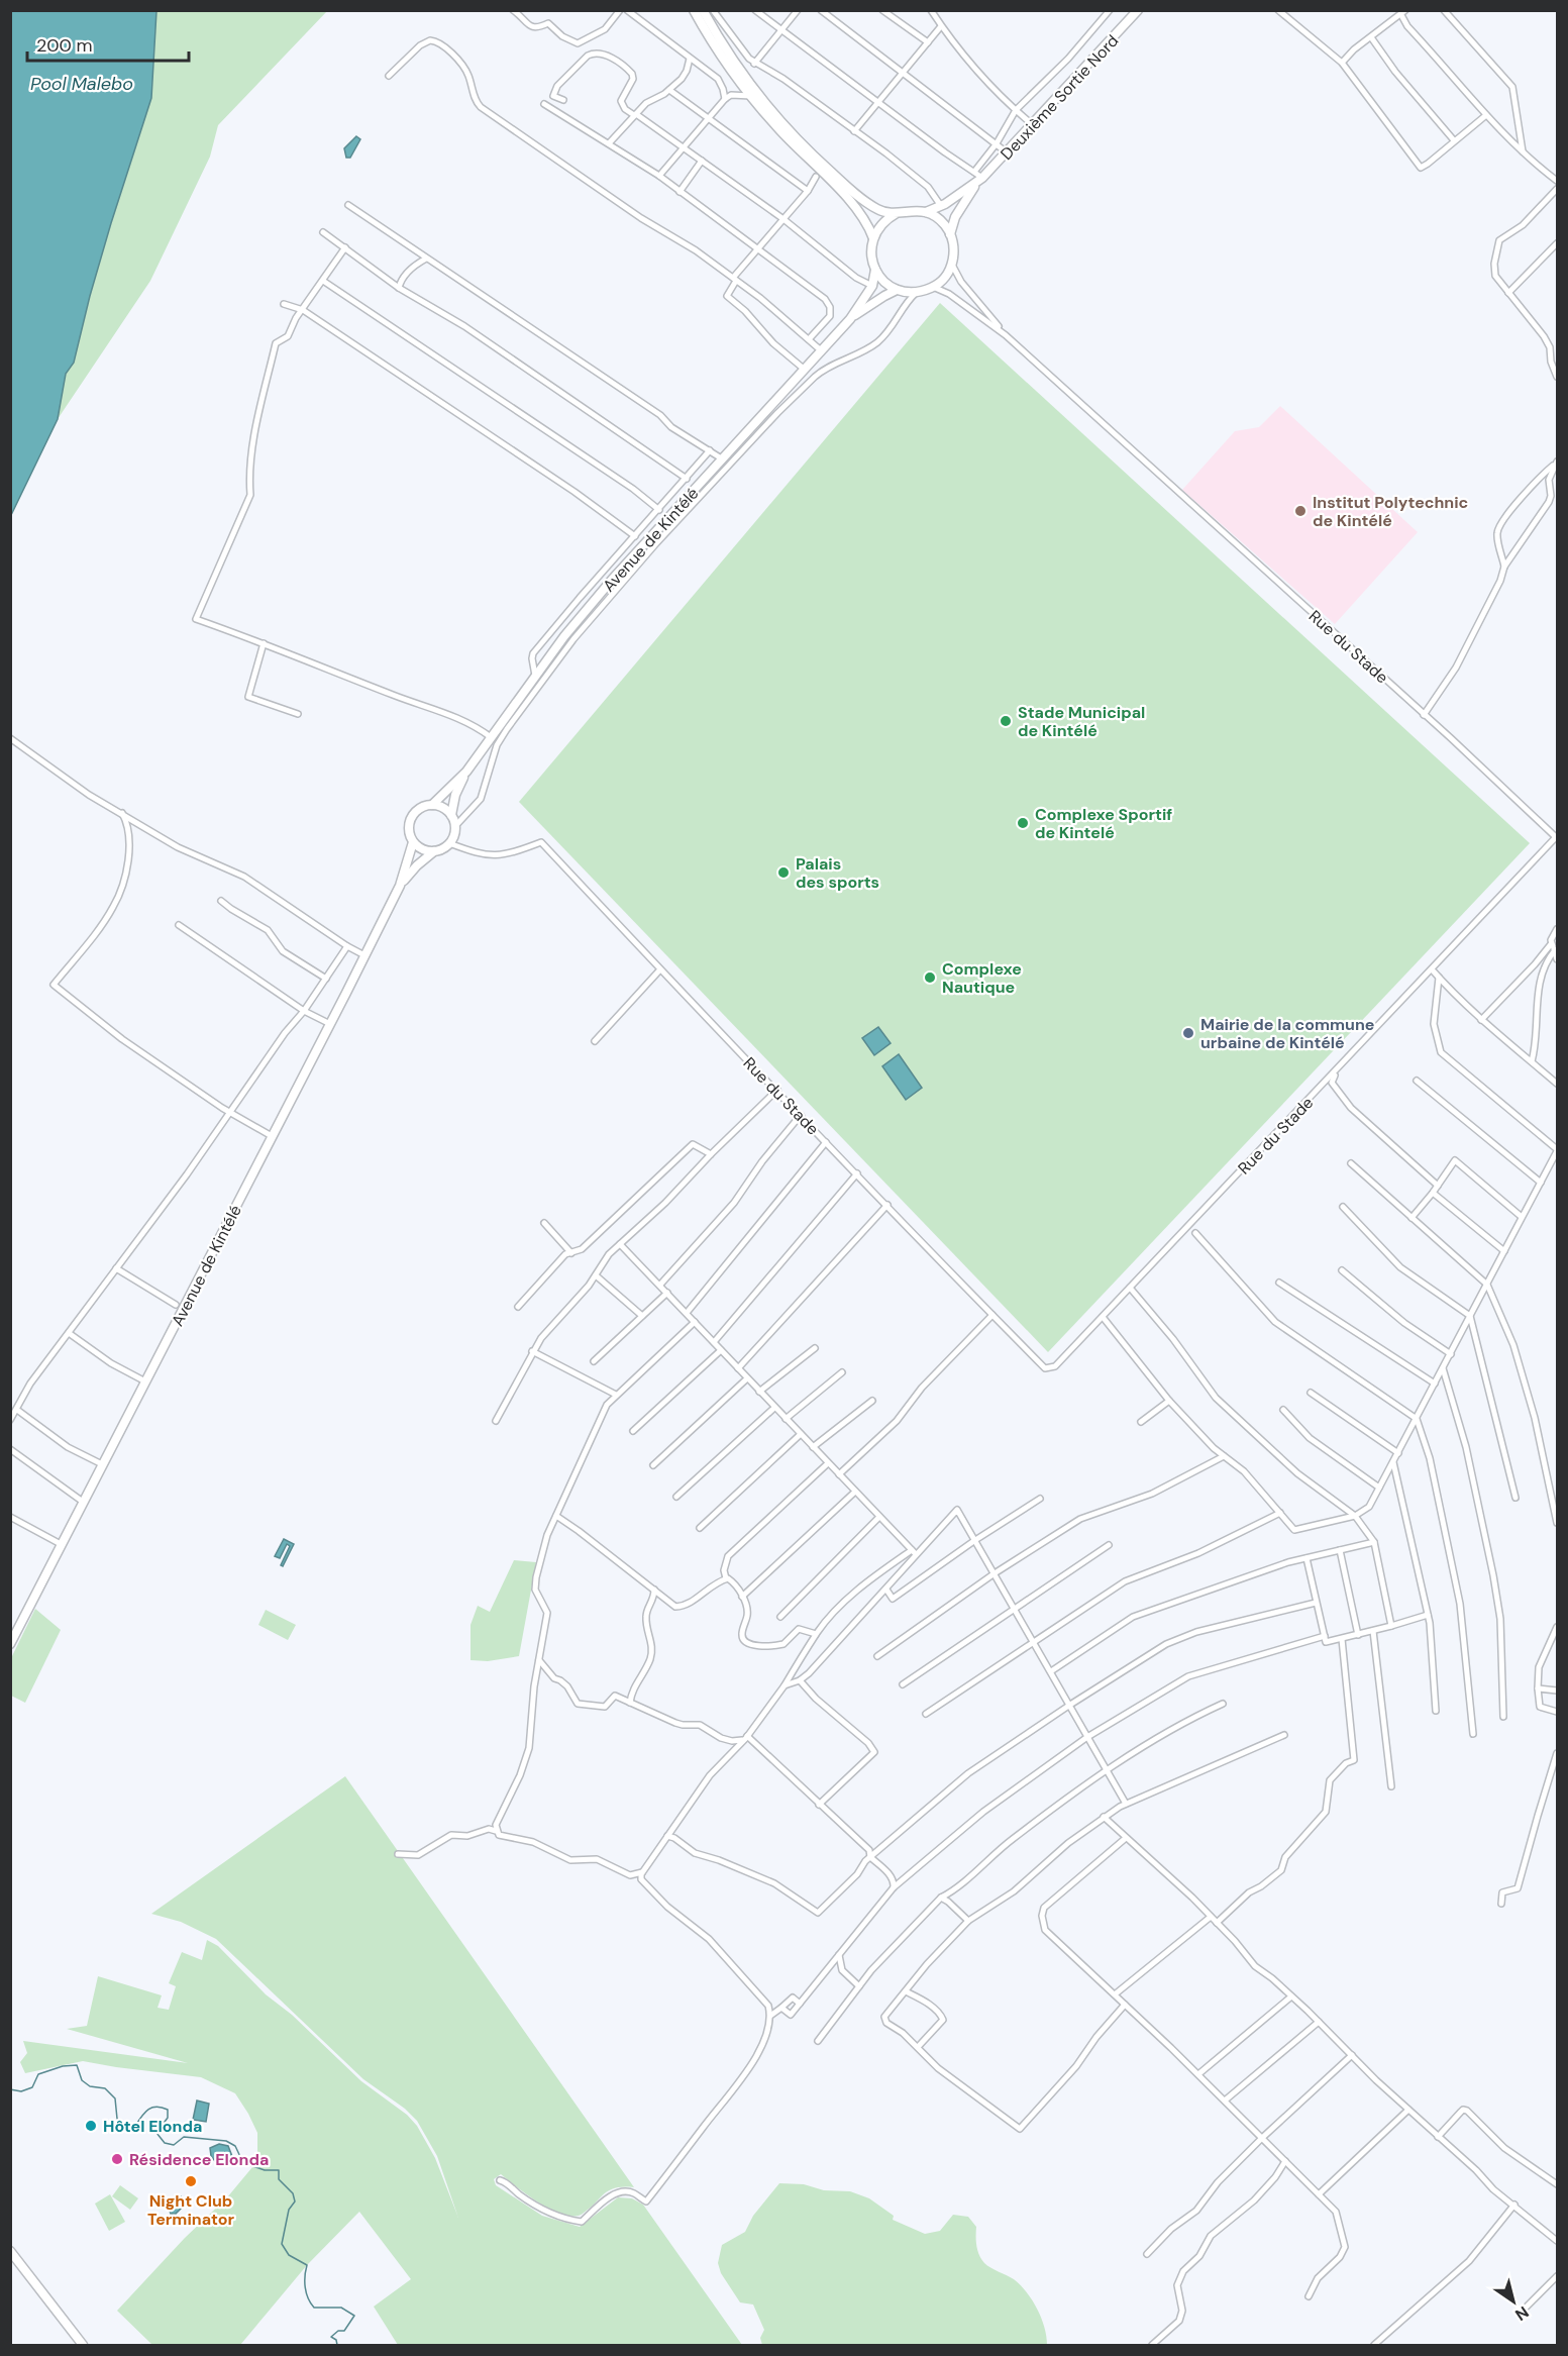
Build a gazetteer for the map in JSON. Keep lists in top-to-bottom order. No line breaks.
{"streets":{"main road":["Deuxième Sortie Nord","Avenue de Kintélé"],"street":["Rue du Stade"]},"crossings":[["Deuxième Sortie Nord","Avenue de Kintélé"],["Deuxième Sortie Nord","Rue du Stade"],["Avenue de Kintélé","Rue du Stade"]],"water":["Pool Malebo"],"places":["Institut Polytechnic de Kintélé","Stade Municipal de Kintélé","Complexe Sportif de Kintelé","Palais des sports","Complexe Nautique","Mairie de la commune urbaine de Kintélé","Hôtel Elonda","Résidence Elonda","Night Club Terminator"],"scale_bar":"200 m","north":"bottom right"}
